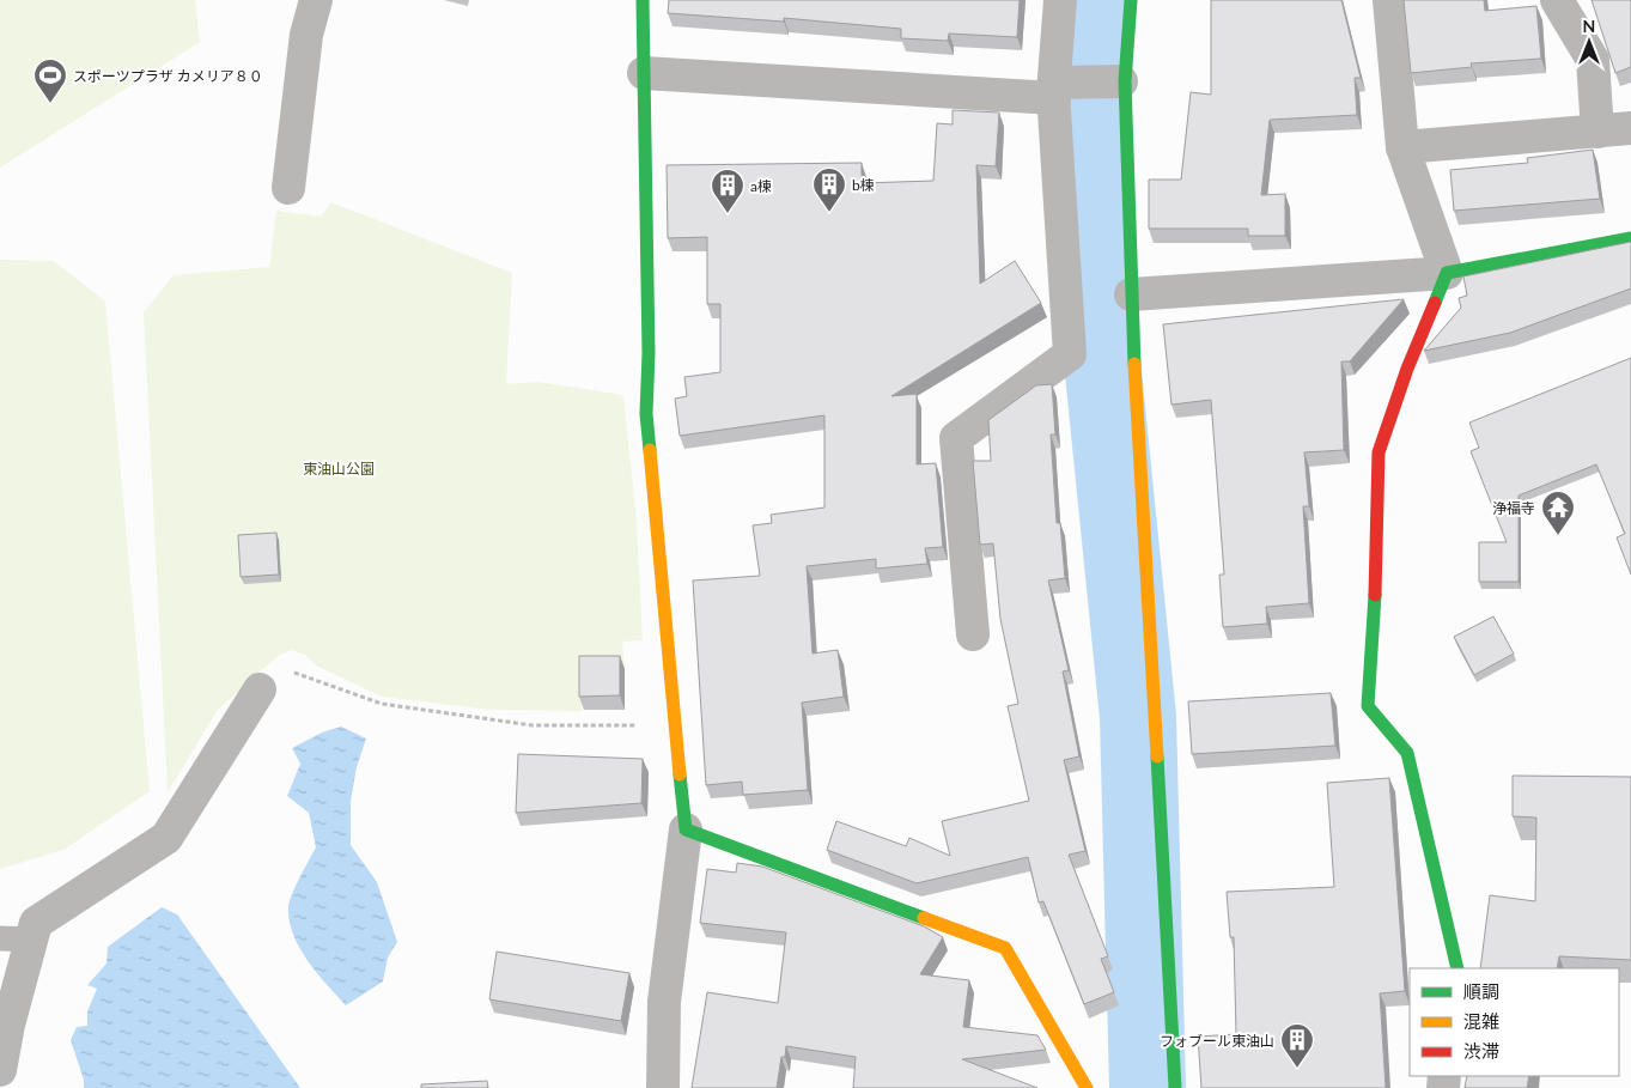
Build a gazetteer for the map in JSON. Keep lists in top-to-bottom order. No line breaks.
{"parks":["東油山公園"],"places":{"sports":["スポーツプラザ カメリア８０"],"building":["b棟","a棟","フォブール東油山"],"temple":["浄福寺"]},"legend":["順調","混雑","渋滞"],"north":"top"}
